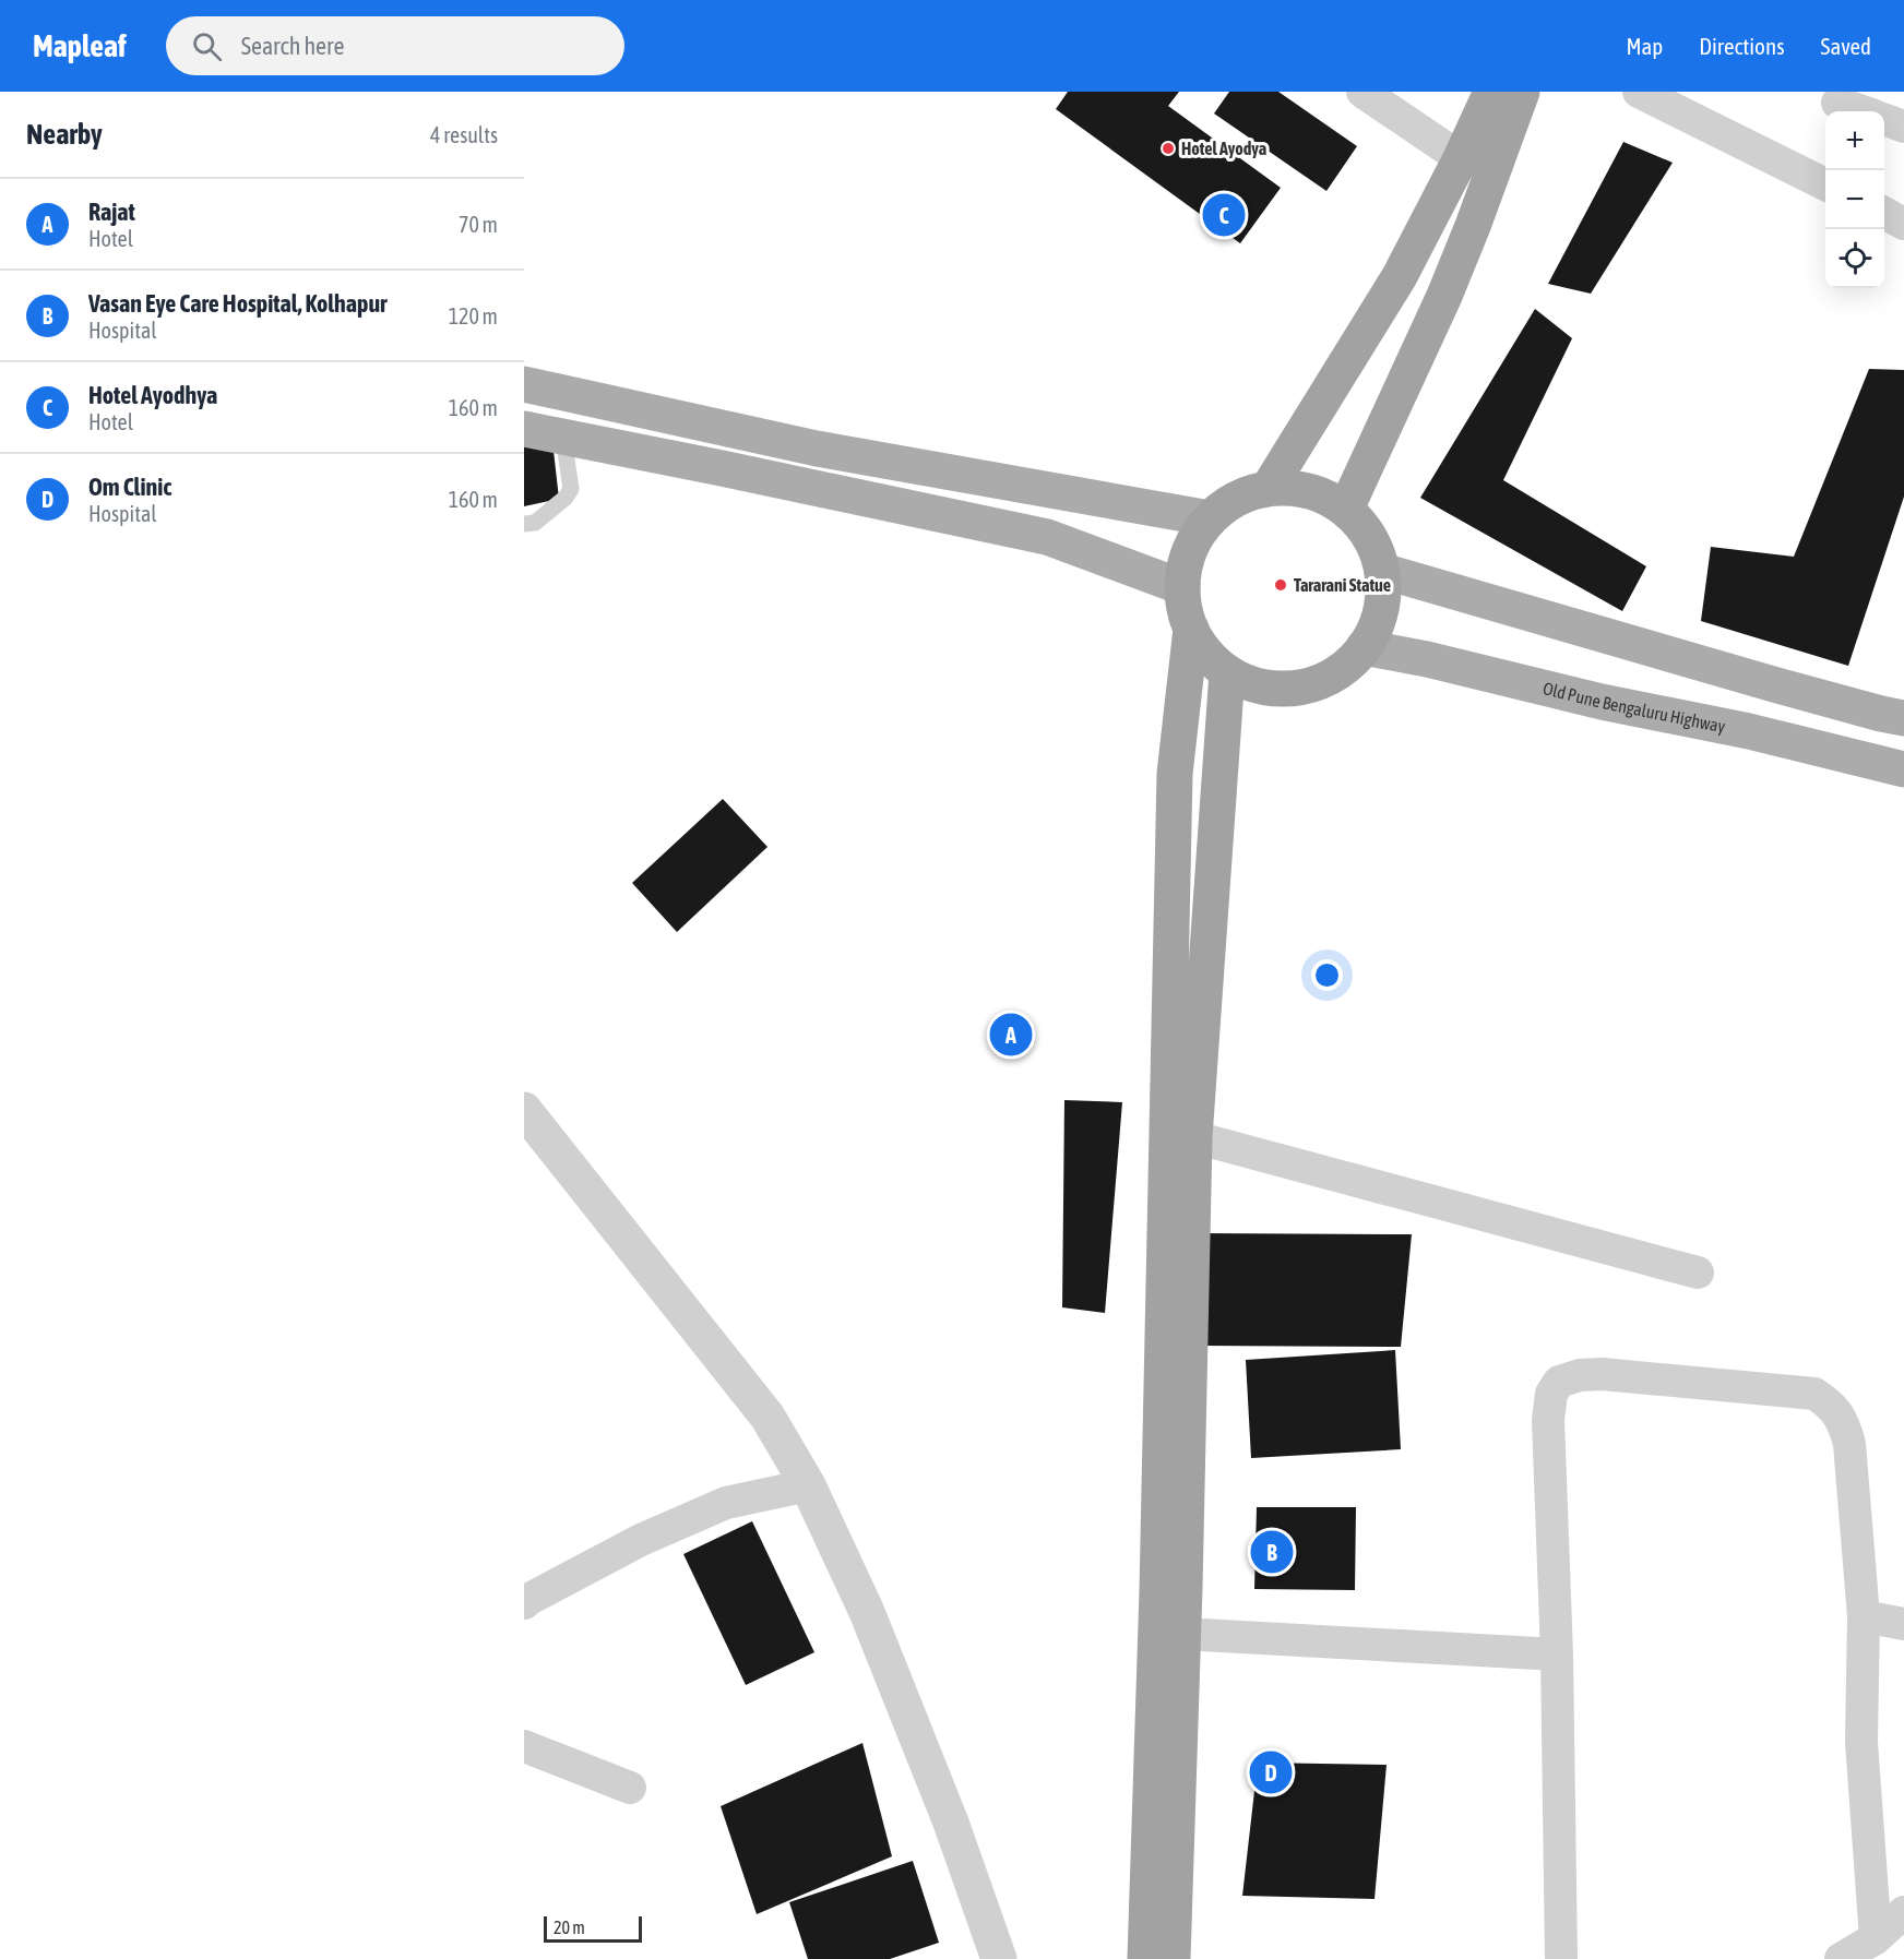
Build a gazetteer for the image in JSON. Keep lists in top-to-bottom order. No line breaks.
{"streets":{"main road":["Old Pune Bengaluru Highway"]},"places":["Hotel Ayodya","Tararani Statue"],"scale_bar":"20 m","page":{"header":"Mapleaf","search":"Search here","nav":["Map","Directions","Saved"],"heading":["Nearby","4 results"],"map_buttons":["+","−"],"list":[{"mark":"A","name":"Rajat","note":"Hotel","value":"70 m"},{"mark":"B","name":"Vasan Eye Care Hospital, Kolhapur","note":"Hospital","value":"120 m"},{"mark":"C","name":"Hotel Ayodhya","note":"Hotel","value":"160 m"},{"mark":"D","name":"Om Clinic","note":"Hospital","value":"160 m"}],"pins":["C","A","B","D"],"scale":"20 m"}}
